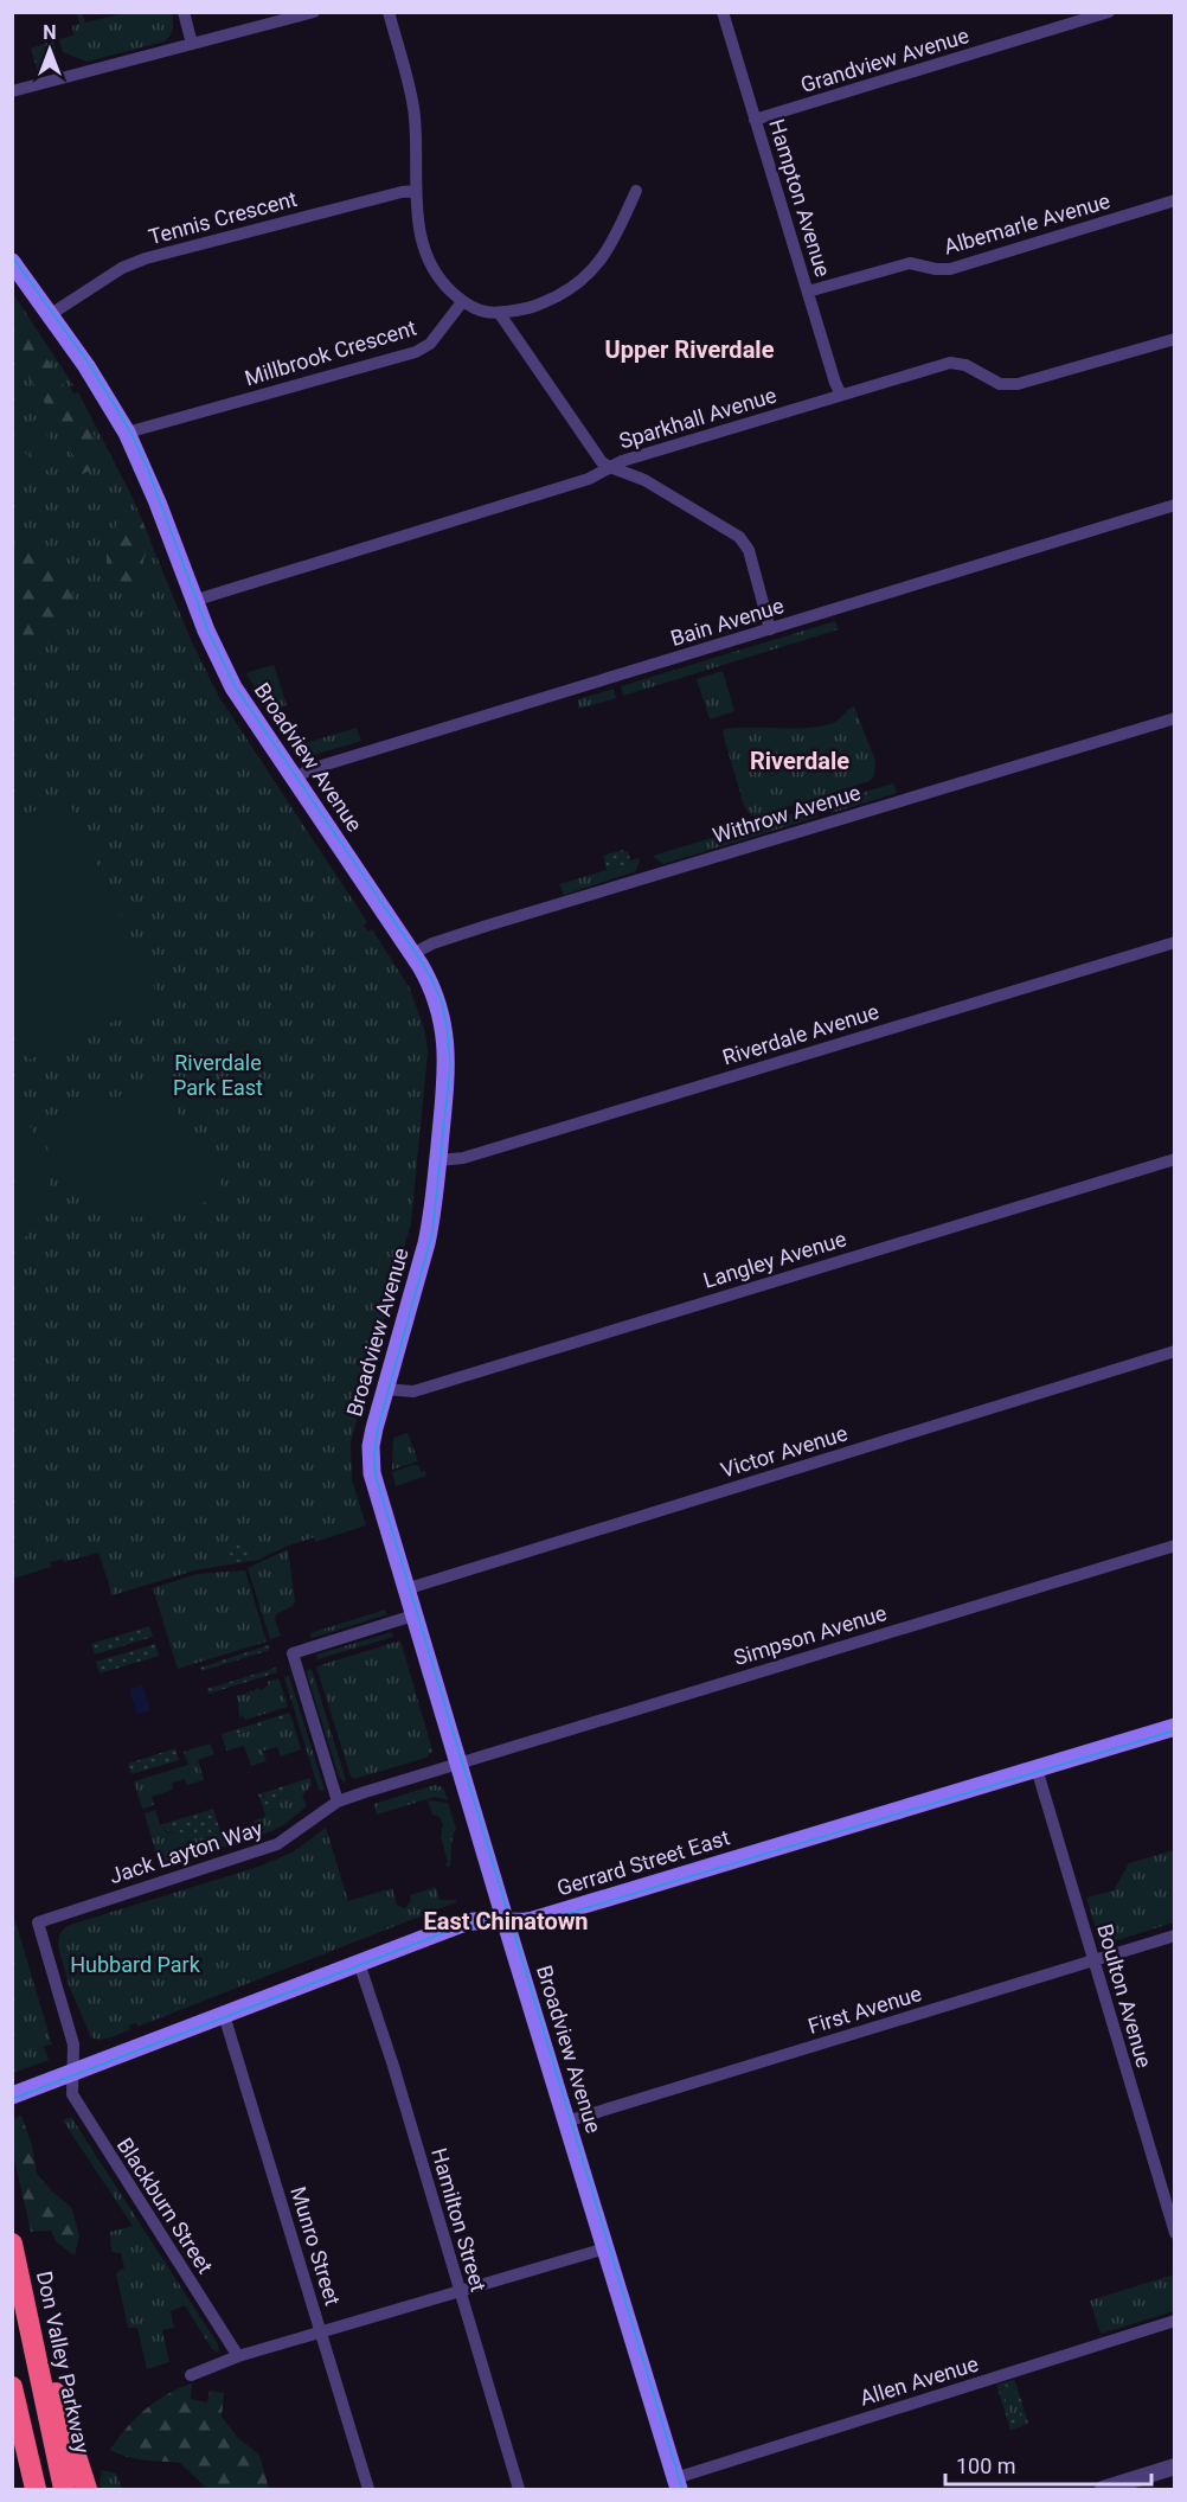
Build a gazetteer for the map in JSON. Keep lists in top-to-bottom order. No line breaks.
{"streets":{"highway":["Don Valley Parkway"],"main road":["Broadview Avenue","Gerrard Street East"],"street":["Grandview Avenue","Hampton Avenue","Tennis Crescent","Albemarle Avenue","Millbrook Crescent","Sparkhall Avenue","Bain Avenue","Withrow Avenue","Riverdale Avenue","Langley Avenue","Victor Avenue","Simpson Avenue","Jack Layton Way","Boulton Avenue","First Avenue","Blackburn Street","Hamilton Street","Munro Street","Allen Avenue"]},"crossings":[["Grandview Avenue","Hampton Avenue"],["Hampton Avenue","Albemarle Avenue"],["Hampton Avenue","Sparkhall Avenue"],["Tennis Crescent","Broadview Avenue"],["Millbrook Crescent","Broadview Avenue"],["Sparkhall Avenue","Broadview Avenue"],["Bain Avenue","Broadview Avenue"],["Broadview Avenue","Withrow Avenue"],["Broadview Avenue","Riverdale Avenue"],["Broadview Avenue","Langley Avenue"],["Broadview Avenue","Victor Avenue"],["Broadview Avenue","Simpson Avenue"],["Broadview Avenue","Jack Layton Way"],["Broadview Avenue","Gerrard Street East"],["Broadview Avenue","First Avenue"],["Broadview Avenue","Allen Avenue"],["Simpson Avenue","Jack Layton Way"],["Jack Layton Way","Blackburn Street"],["Gerrard Street East","Boulton Avenue"],["Gerrard Street East","Blackburn Street"],["Gerrard Street East","Hamilton Street"],["Gerrard Street East","Munro Street"],["Boulton Avenue","First Avenue"]],"districts":["Upper Riverdale","Riverdale","East Chinatown"],"parks":["Riverdale Park East","Hubbard Park"],"scale_bar":"100 m","north":"top"}
